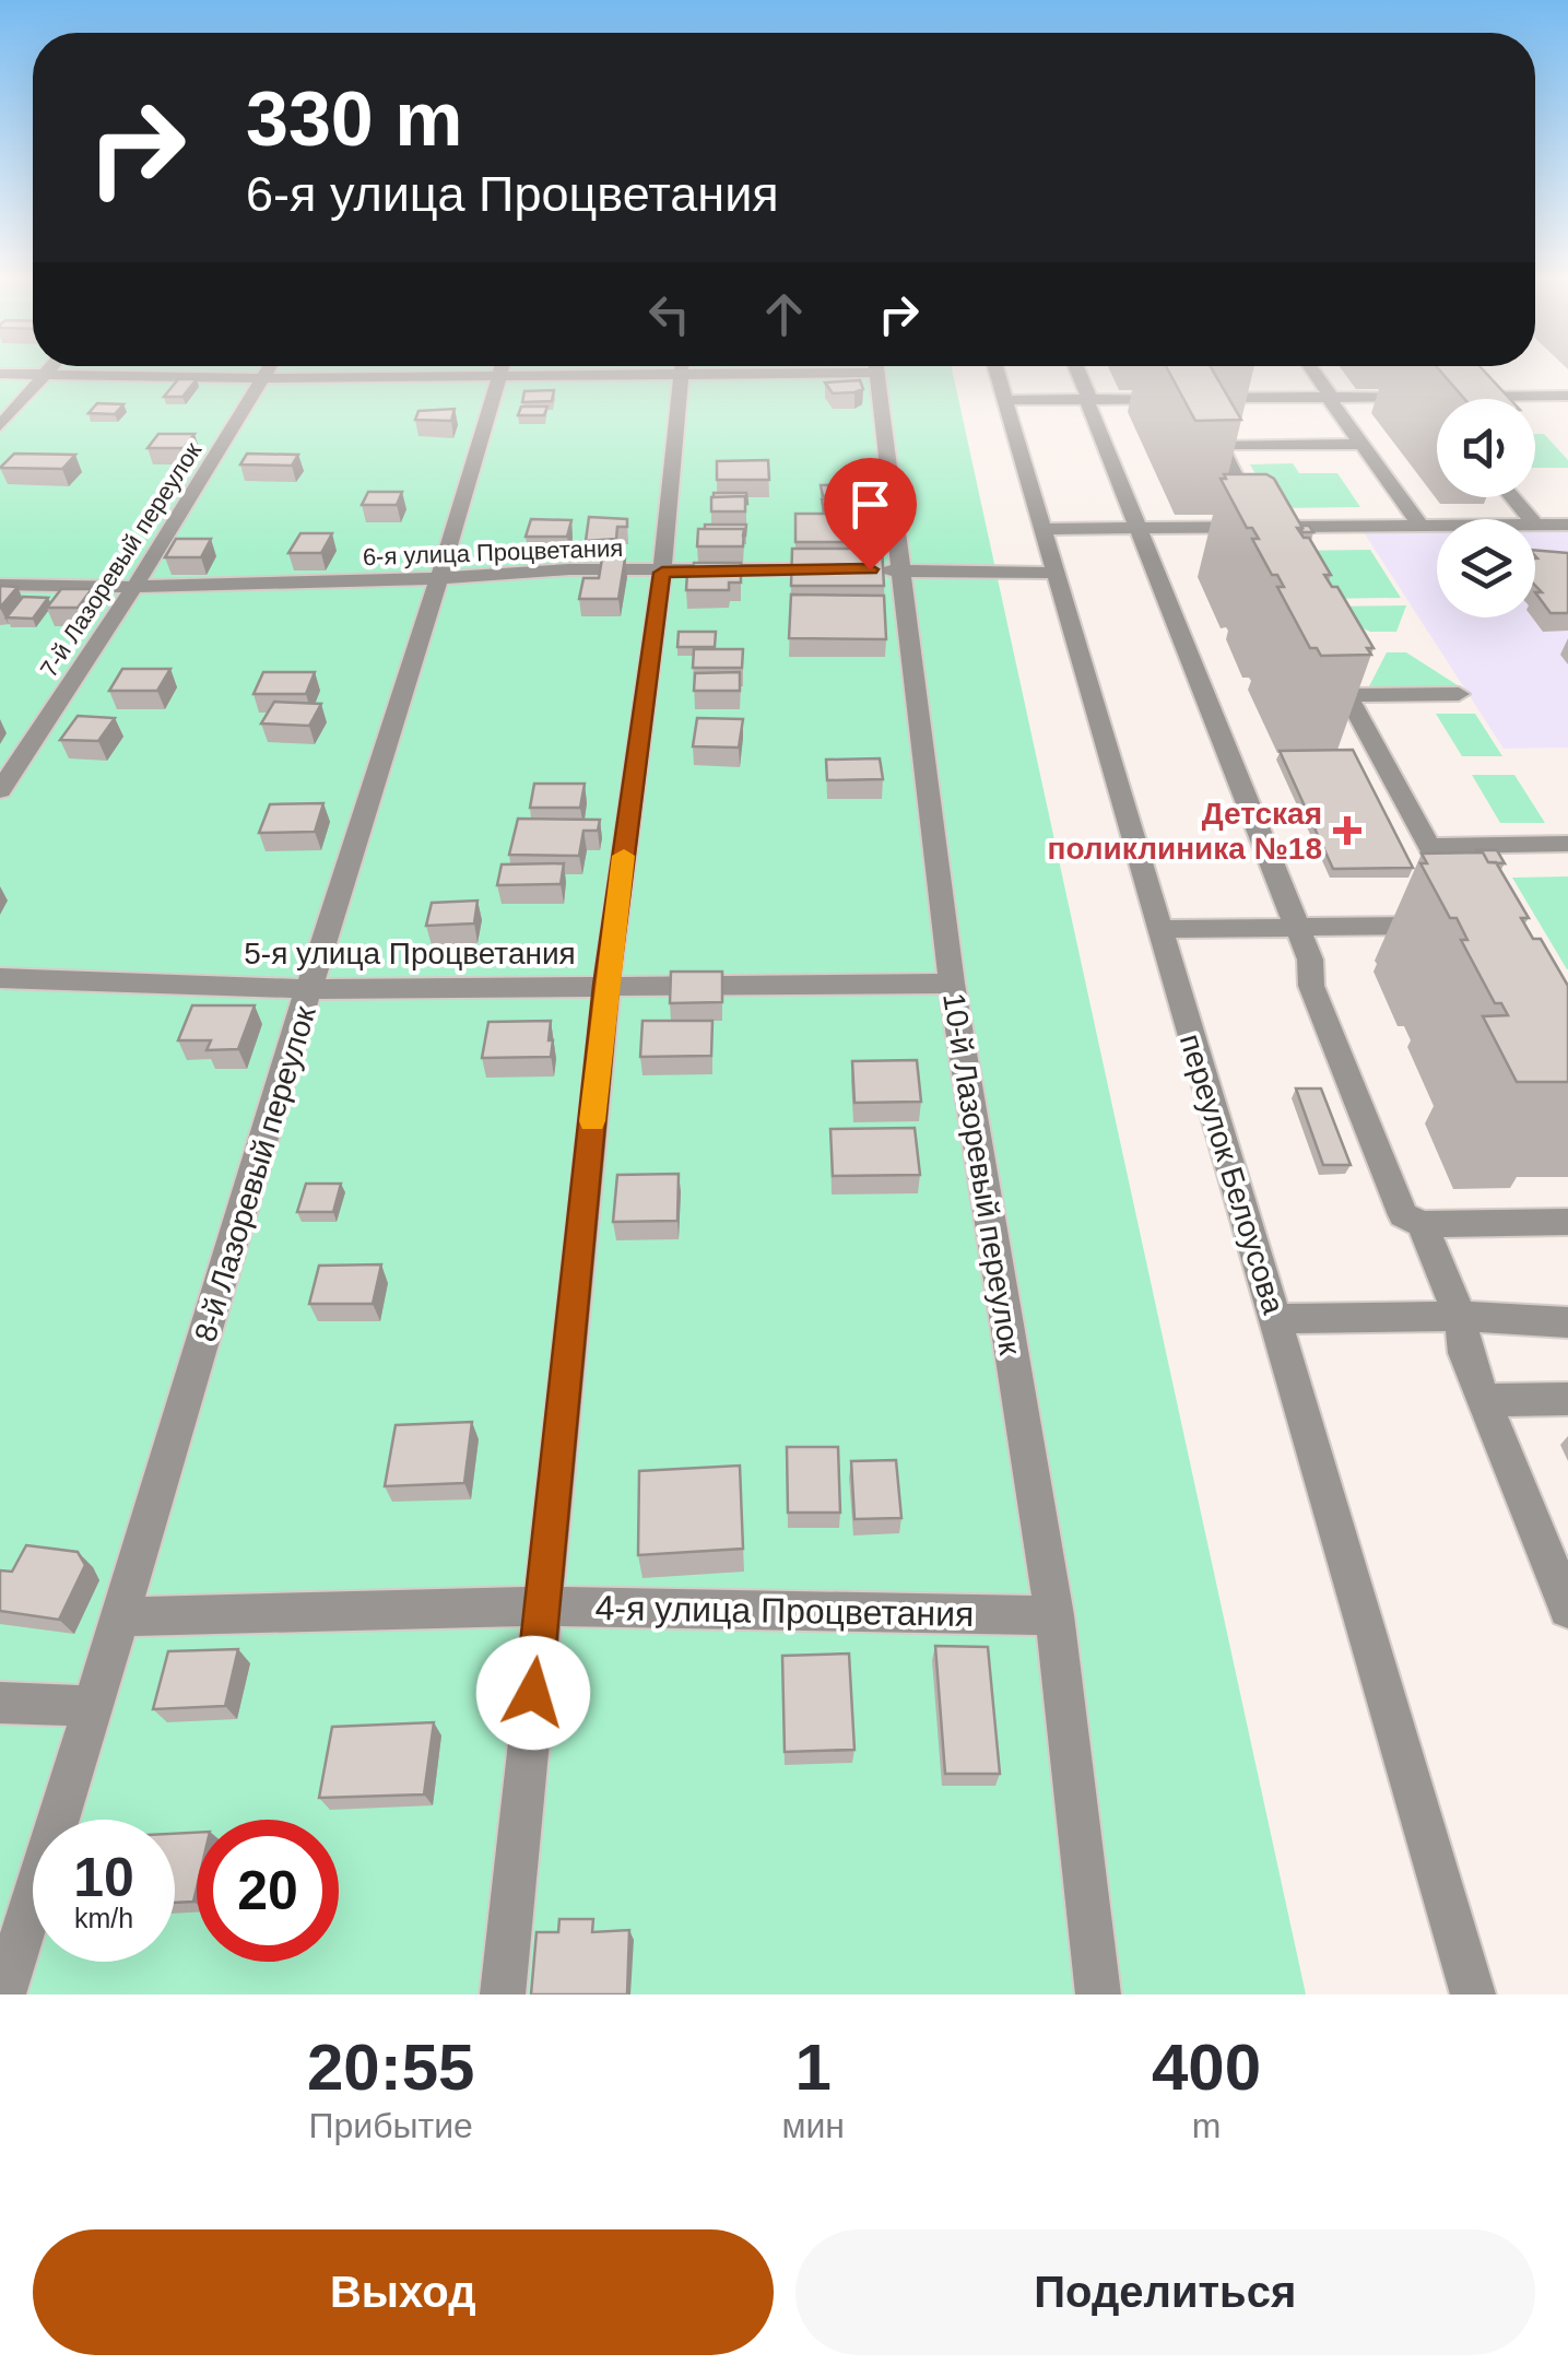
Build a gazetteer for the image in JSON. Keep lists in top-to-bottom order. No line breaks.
{"streets":{"street":["6-я улица Процветания","7-й Лазоревый переулок","5-я улица Процветания","8-й Лазоревый переулок","10-й Лазоревый переулок","переулок Белоусова","4-я улица Процветания"]},"crossings":[["6-я улица Процветания","7-й Лазоревый переулок"],["6-я улица Процветания","8-й Лазоревый переулок"],["6-я улица Процветания","10-й Лазоревый переулок"],["6-я улица Процветания","переулок Белоусова"],["5-я улица Процветания","8-й Лазоревый переулок"],["5-я улица Процветания","10-й Лазоревый переулок"],["8-й Лазоревый переулок","4-я улица Процветания"],["10-й Лазоревый переулок","4-я улица Процветания"]],"places":{"health":["Детская поликлиника №18"]},"page":{"turn":["330 m","6-я улица Процветания"],"speed":"10 km/h","limit":"20","eta":["20:55","Прибытие","1","мин","400","m"],"buttons":["Выход","Поделиться"]}}
